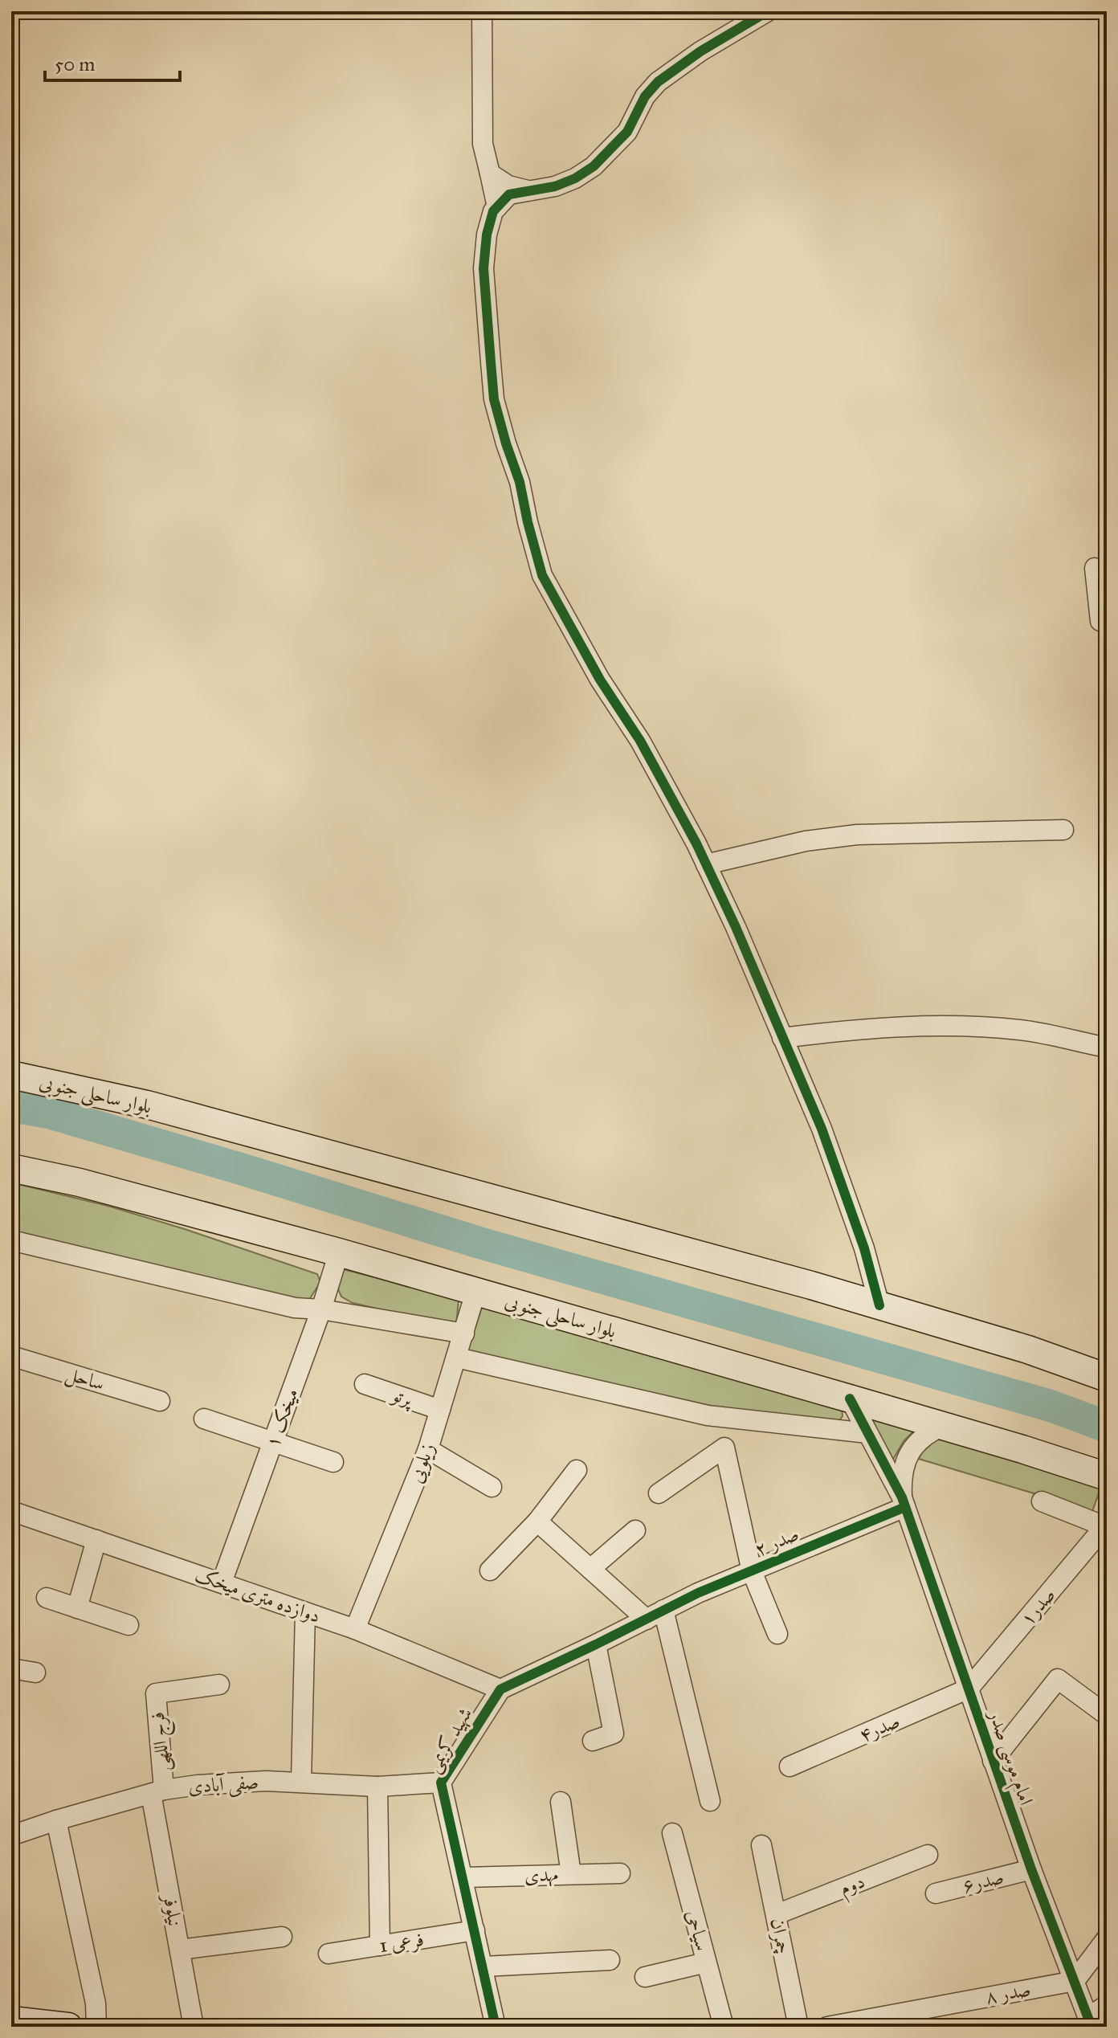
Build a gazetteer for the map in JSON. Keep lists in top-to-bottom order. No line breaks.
{"streets":{"main road":["بلوار ساحلی جنوبی"],"street":["ساحل","پرتو","میخک ۱","زیلویی","صدر ۲","دوازده متری میخک","صدر۱","صدر۴","شهید کریمی","فرج اللهی","امام موسی صدر","صفی آبادی","مهدی","صدر۶","دوم","نیلوفر","سیاحی","چمران","فرعی 1","صدر ۸"]},"crossings":[["بلوار ساحلی جنوبی","میخک ۱"],["بلوار ساحلی جنوبی","زیلویی"],["پرتو","زیلویی"],["میخک ۱","دوازده متری میخک"],["زیلویی","دوازده متری میخک"],["صدر ۲","امام موسی صدر"],["دوازده متری میخک","شهید کریمی"],["صدر۱","صدر۴"],["صدر۱","امام موسی صدر"],["صدر۴","امام موسی صدر"],["شهید کریمی","صفی آبادی"],["شهید کریمی","مهدی"],["شهید کریمی","فرعی 1"],["فرج اللهی","صفی آبادی"],["فرج اللهی","نیلوفر"],["امام موسی صدر","صدر۶"],["امام موسی صدر","صدر ۸"],["صفی آبادی","نیلوفر"],["دوم","چمران"]],"scale_bar":"50 m"}
